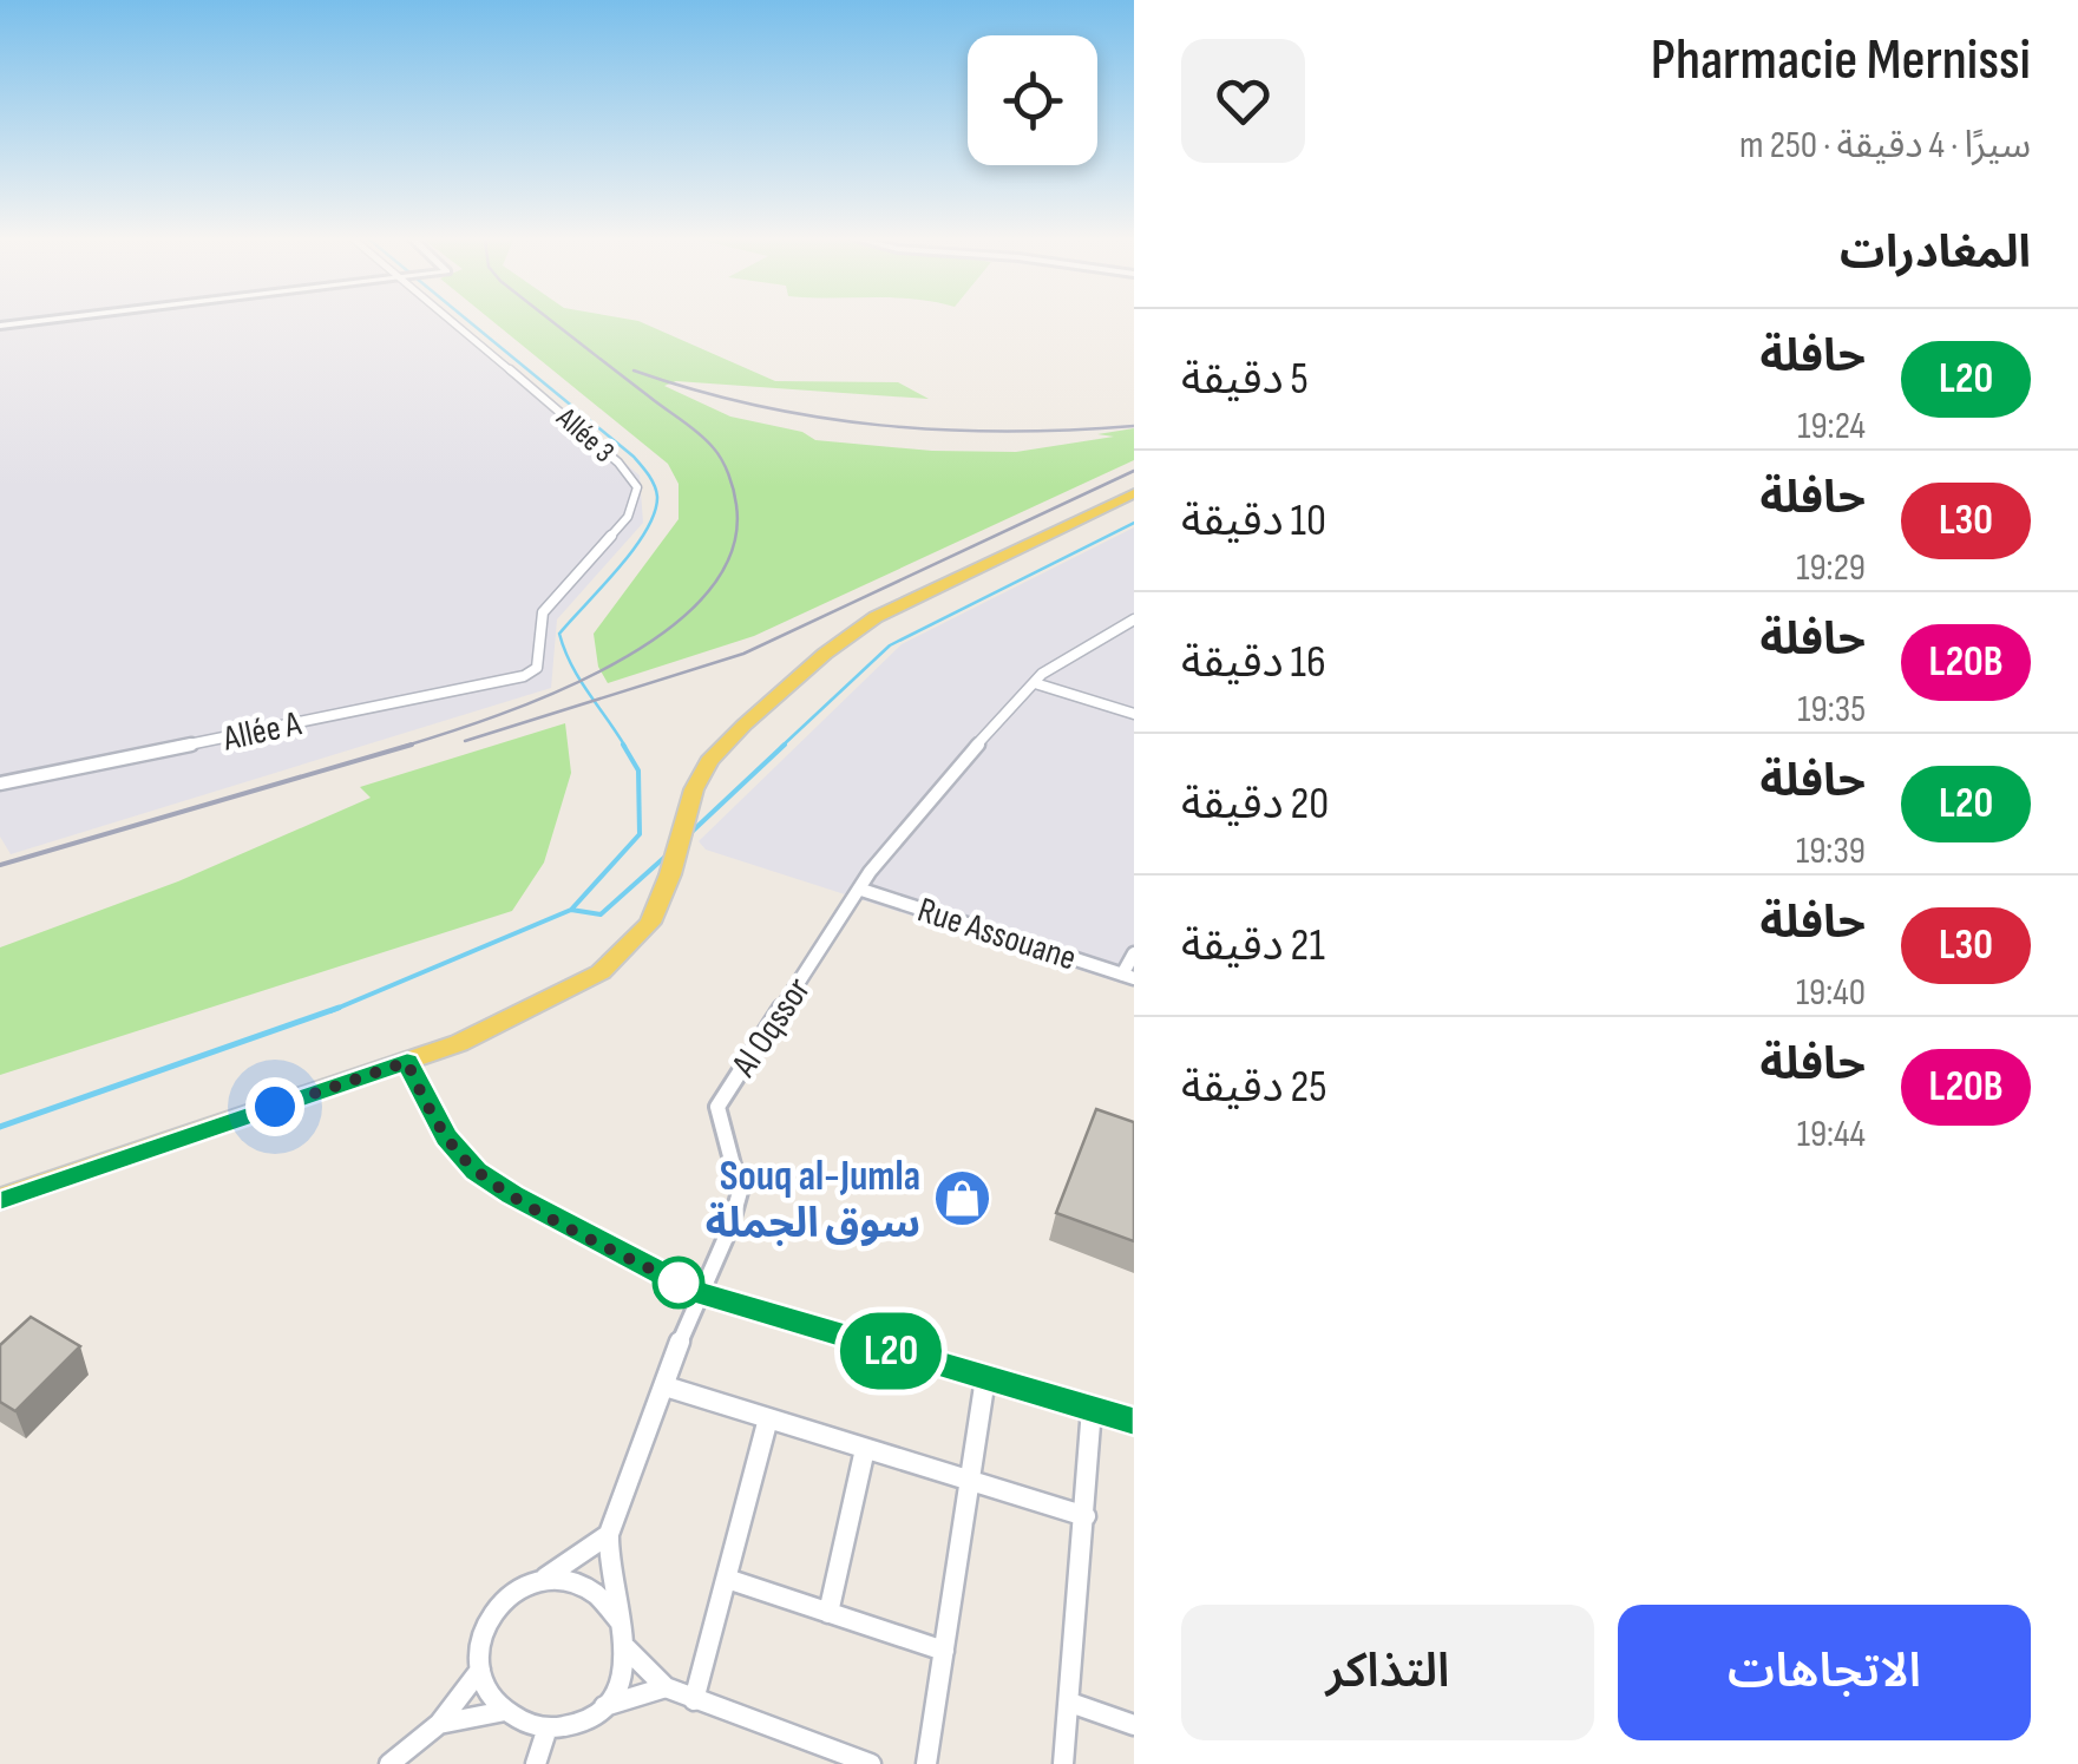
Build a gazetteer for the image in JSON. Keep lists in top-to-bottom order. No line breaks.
{"streets":{"street":["Allée 3","Allée A","Rue Assouane","Al Oqssor"]},"crossings":[["Allée 3","Allée A"],["Rue Assouane","Al Oqssor"]],"places":{"shop":["Souq al-Jumla سوق الجملة"]},"lines":["bus line L20"],"page":{"heading":[["Pharmacie Mernissi","سيرًا · 4 دقيقة · 250 m"],"المغادرات"],"on_map":"L20","list":[{"mark":"L20","name":"حافلة","note":"19:24","value":"5 دقيقة"},{"mark":"L30","name":"حافلة","note":"19:29","value":"10 دقيقة"},{"mark":"L20B","name":"حافلة","note":"19:35","value":"16 دقيقة"},{"mark":"L20","name":"حافلة","note":"19:39","value":"20 دقيقة"},{"mark":"L30","name":"حافلة","note":"19:40","value":"21 دقيقة"},{"mark":"L20B","name":"حافلة","note":"19:44","value":"25 دقيقة"}],"buttons":["الاتجاهات","التذاكر"]}}
